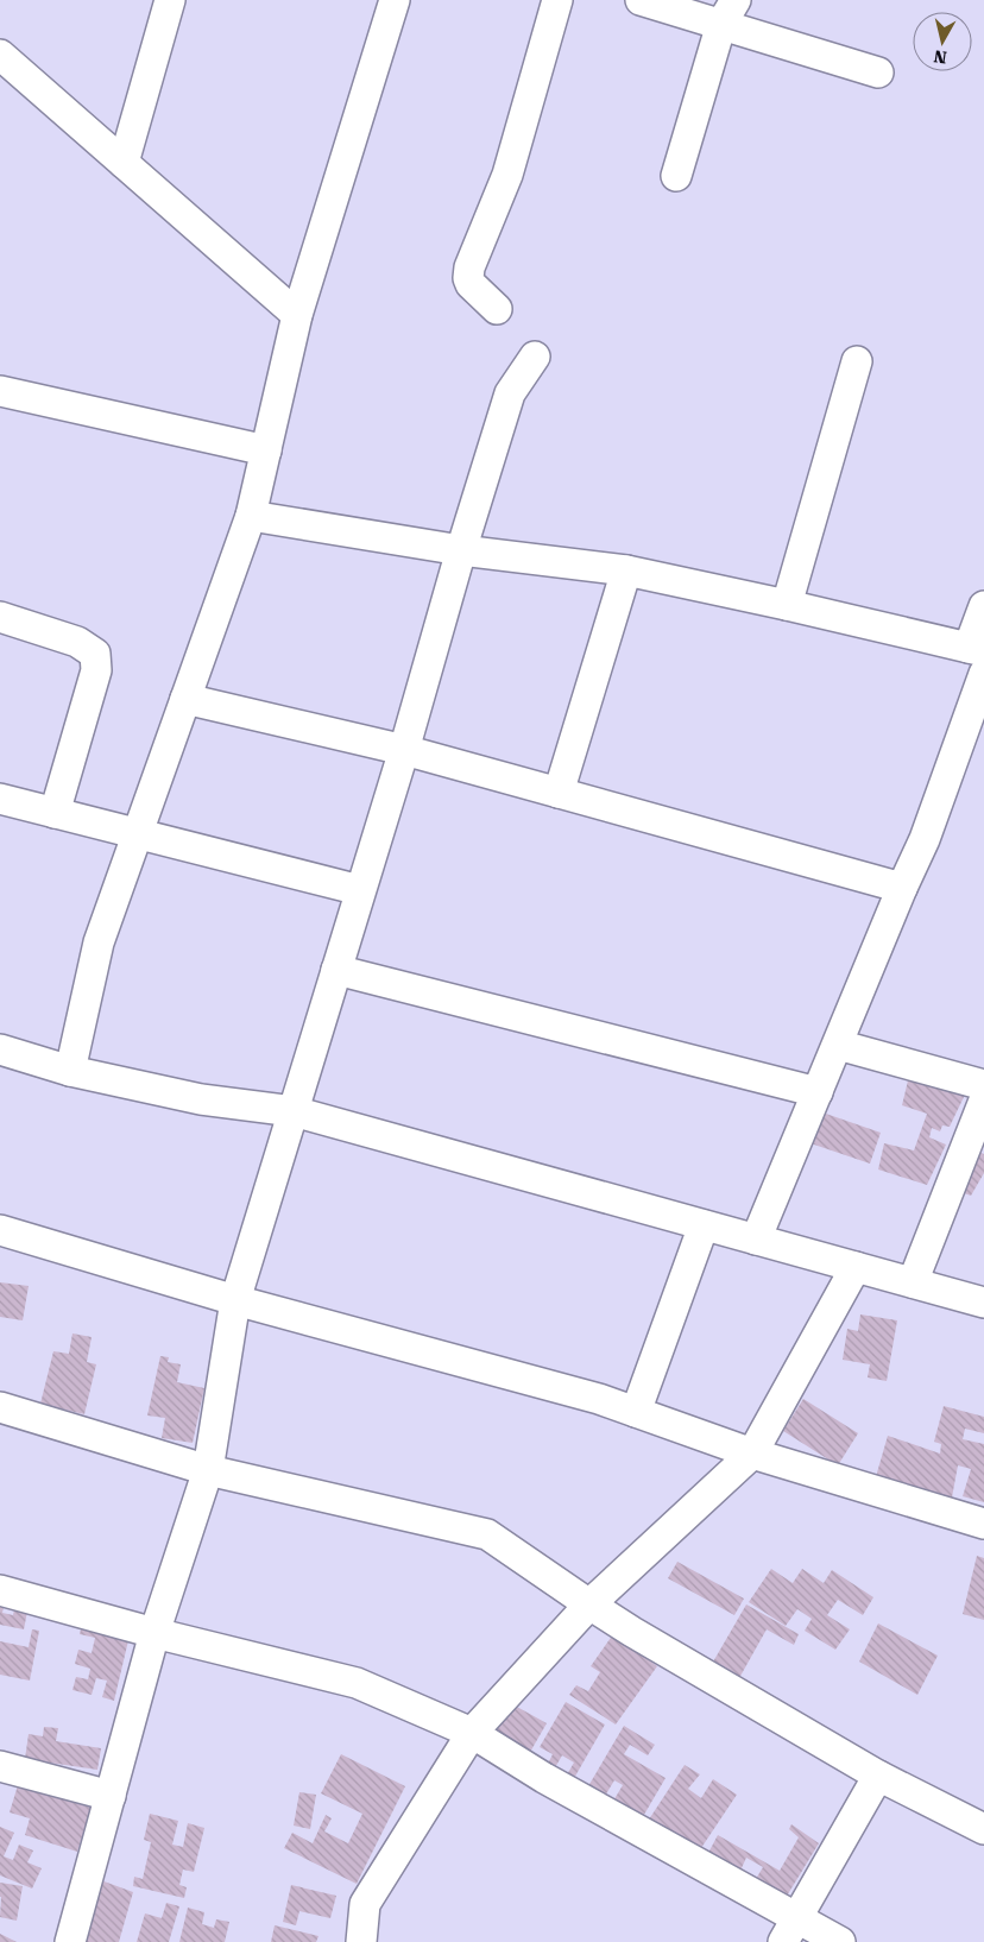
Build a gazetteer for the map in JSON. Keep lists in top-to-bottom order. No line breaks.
{"north":"bottom"}
